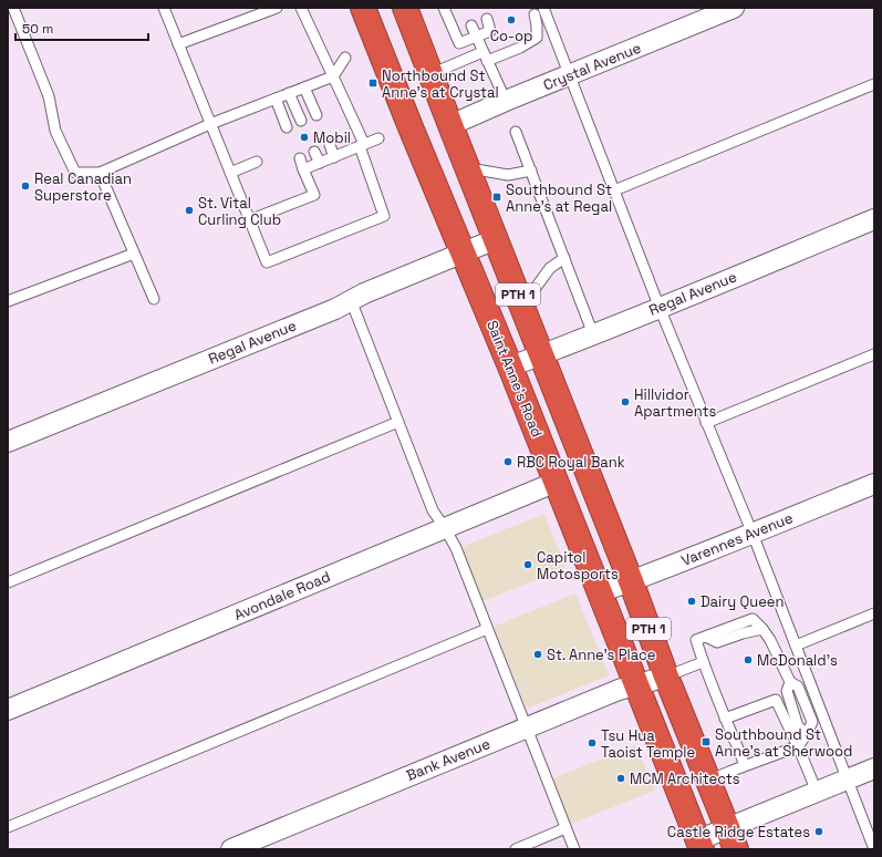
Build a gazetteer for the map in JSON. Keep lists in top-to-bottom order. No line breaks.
{"streets":{"highway":["PTH 1","Saint Anne's Road"],"street":["Crystal Avenue","Regal Avenue","Varennes Avenue","Avondale Road","Bank Avenue"]},"crossings":[["Crystal Avenue","PTH 1"],["Regal Avenue","PTH 1"],["Regal Avenue","Saint Anne's Road"],["PTH 1","Varennes Avenue"],["PTH 1","Bank Avenue"],["Saint Anne's Road","Varennes Avenue"],["Saint Anne's Road","Avondale Road"],["Saint Anne's Road","Bank Avenue"]],"places":{"other":["Co-op","Mobil","Real Canadian Superstore","St. Vital Curling Club","Hillvidor Apartments","RBC Royal Bank","Capitol Motosports","Dairy Queen","St. Anne's Place","McDonald's","Tsu Hua Taoist Temple","MCM Architects","Castle Ridge Estates"],"transit":["Northbound St Anne's at Crystal","Southbound St Anne's at Regal","Southbound St Anne's at Sherwood"]},"scale_bar":"50 m"}
